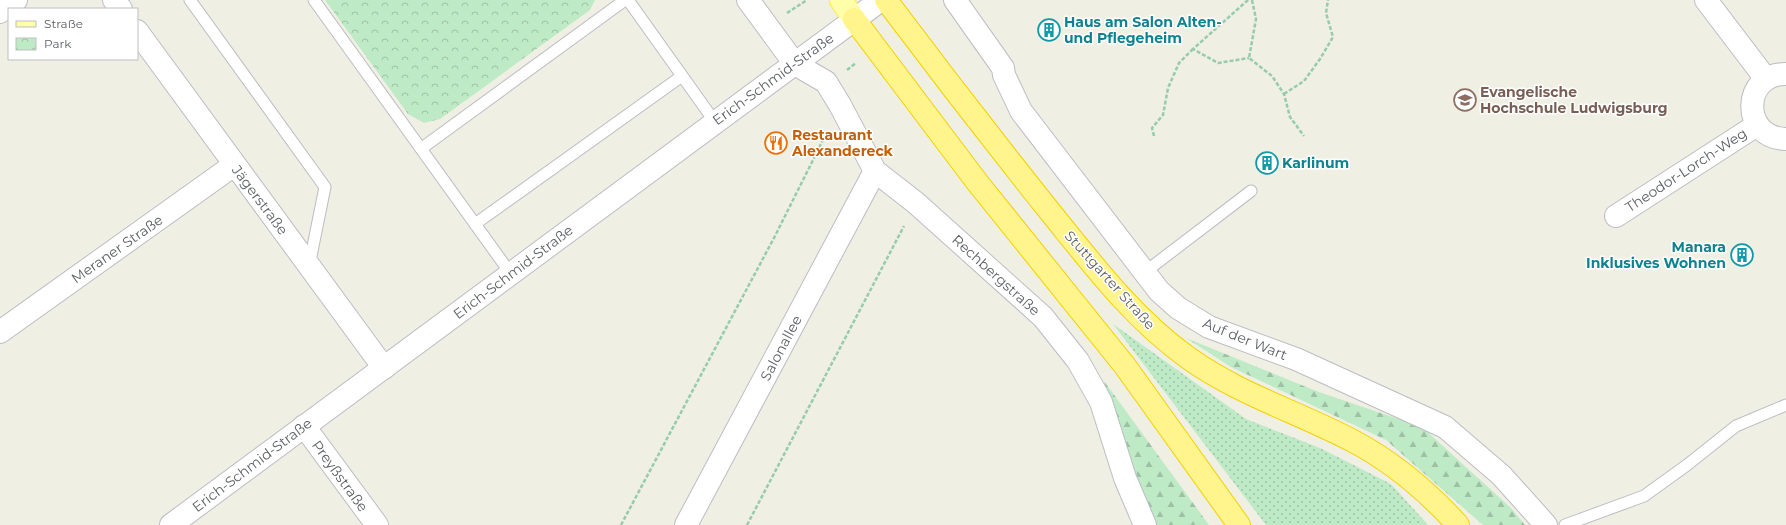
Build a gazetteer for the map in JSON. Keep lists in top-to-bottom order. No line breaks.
{"streets":{"highway":["Stuttgarter Straße"],"street":["Erich-Schmid-Straße","Theodor-Lorch-Weg","Jägerstraße","Meraner Straße","Rechbergstraße","Auf der Wart","Salonallee","Preyßstraße"]},"crossings":[["Erich-Schmid-Straße","Jägerstraße"],["Erich-Schmid-Straße","Rechbergstraße"],["Erich-Schmid-Straße","Preyßstraße"],["Jägerstraße","Meraner Straße"],["Rechbergstraße","Salonallee"]],"places":{"building":["Haus am Salon Alten- und Pflegeheim","Karlinum","Manara Inklusives Wohnen"],"school or university":["Evangelische Hochschule Ludwigsburg"],"restaurant":["Restaurant Alexandereck"]},"legend":["Straße","Park"]}
